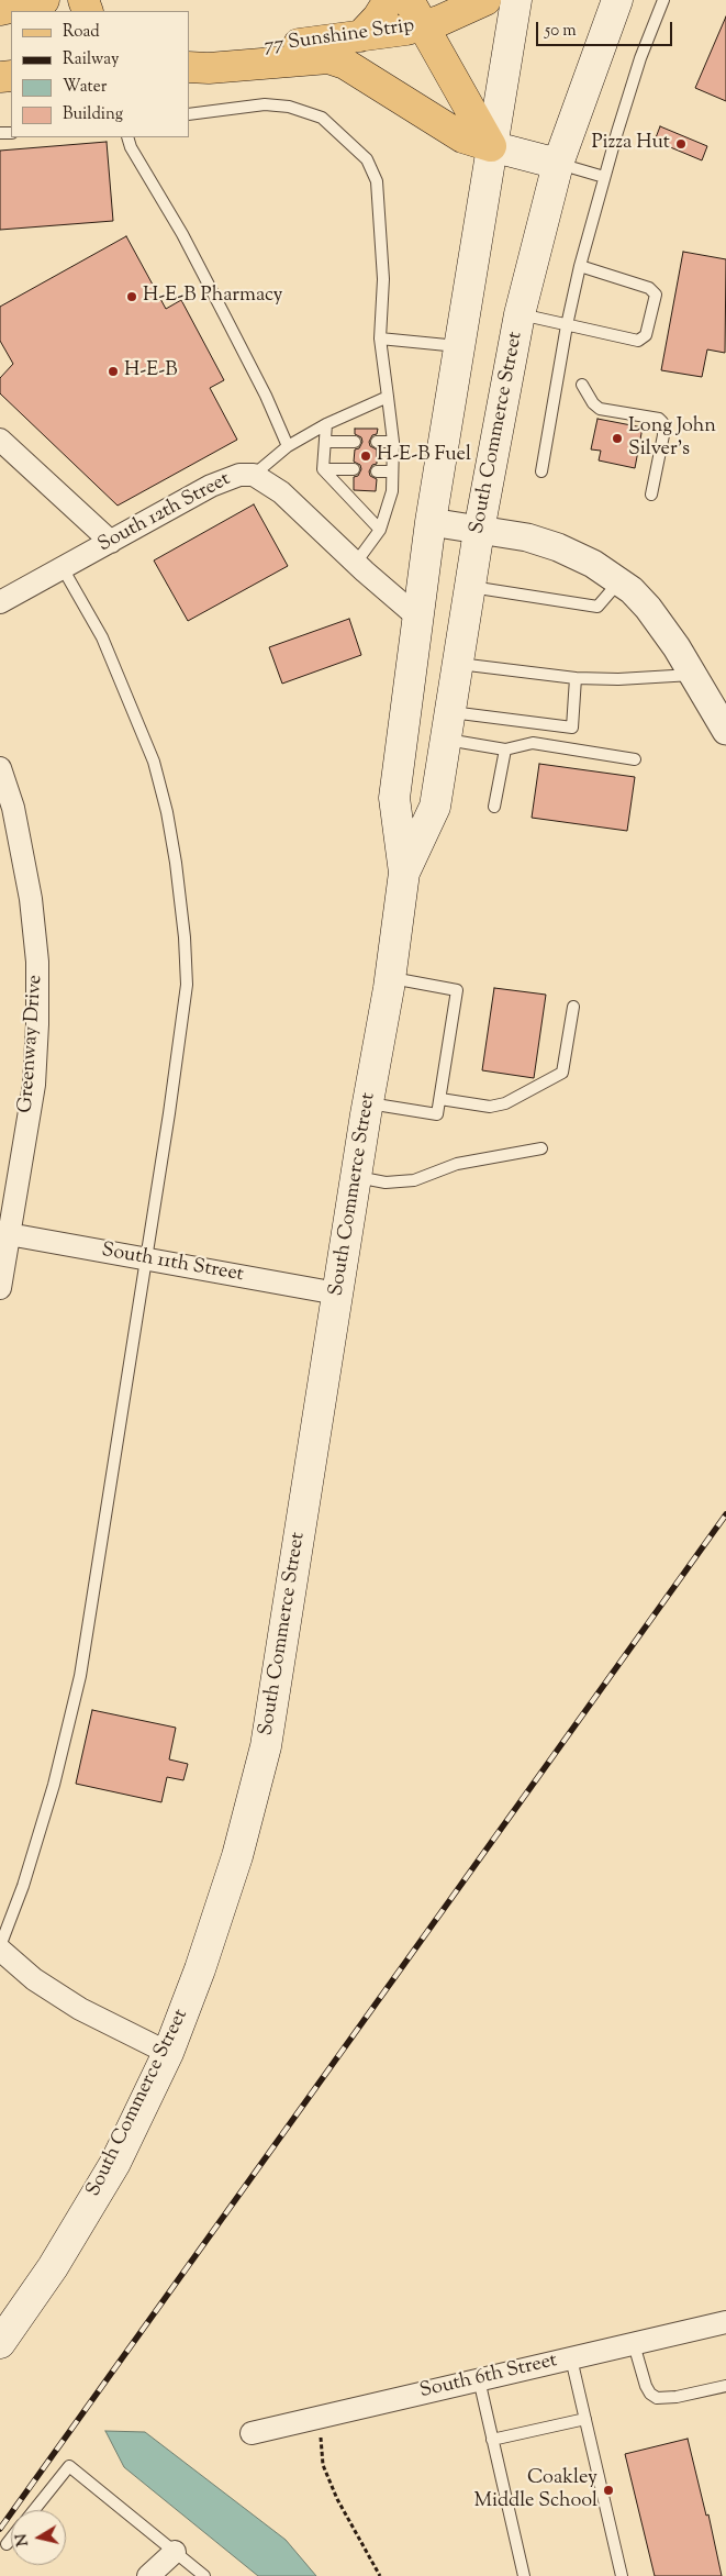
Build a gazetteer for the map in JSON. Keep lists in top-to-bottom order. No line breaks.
{"streets":{"main road":["77 Sunshine Strip","South Commerce Street"],"street":["South 12th Street","Greenway Drive","South 11th Street","South 6th Street"]},"crossings":[["South Commerce Street","South 12th Street"],["South Commerce Street","South 11th Street"],["Greenway Drive","South 11th Street"]],"places":["Pizza Hut","H-E-B Pharmacy","H-E-B","Long John Silver's","H-E-B Fuel","Coakley Middle School"],"legend":["Road","Railway","Water","Building"],"scale_bar":"50 m","north":"left"}
